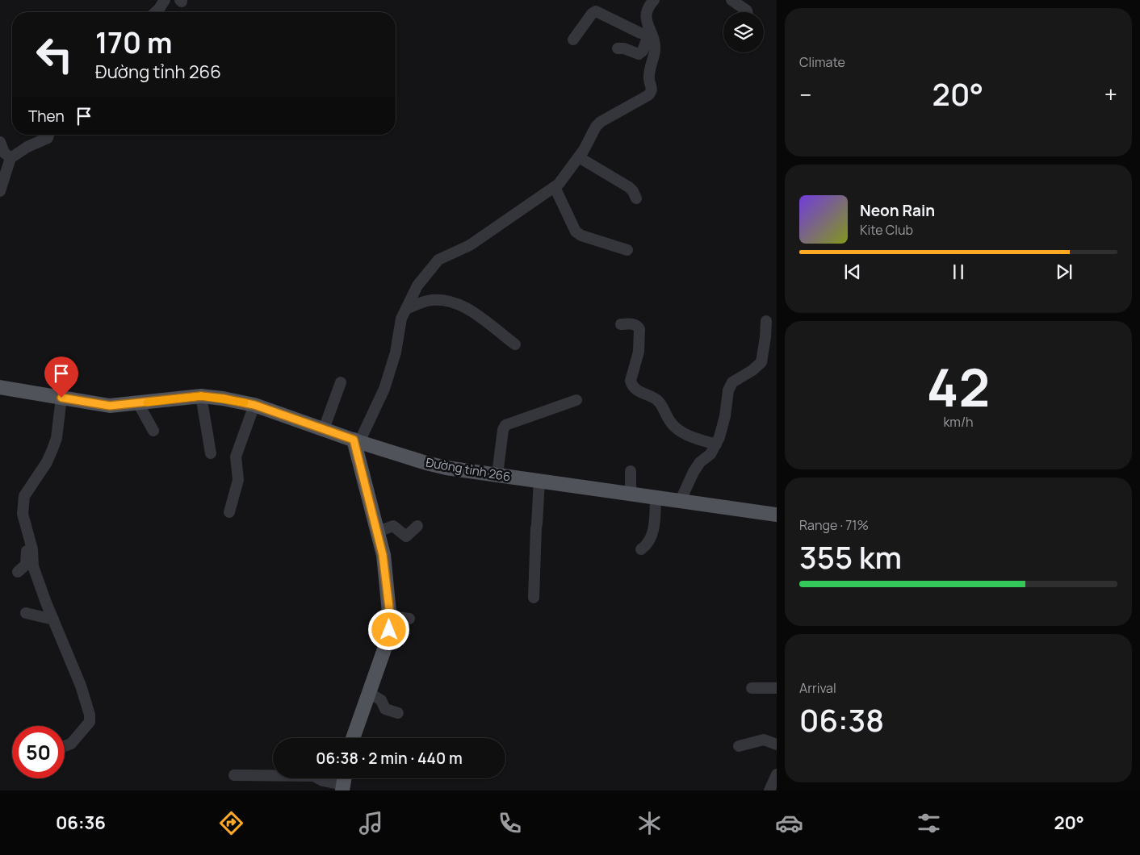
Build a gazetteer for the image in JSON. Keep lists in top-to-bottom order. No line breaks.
{"streets":{"main road":["Đường tỉnh 266"]},"page":{"tile":["Climate",["42","km/h"],["Range · 71%","355 km"],["Arrival","06:38"]],"turn":["170 m","Đường tỉnh 266"],"heat":["−","20°","+"],"then":"Then","song":["Neon Rain","Kite Club"],"limit":"50","trip":"06:38 · 2 min · 440 m","tabs":["06:36","20°"]}}
